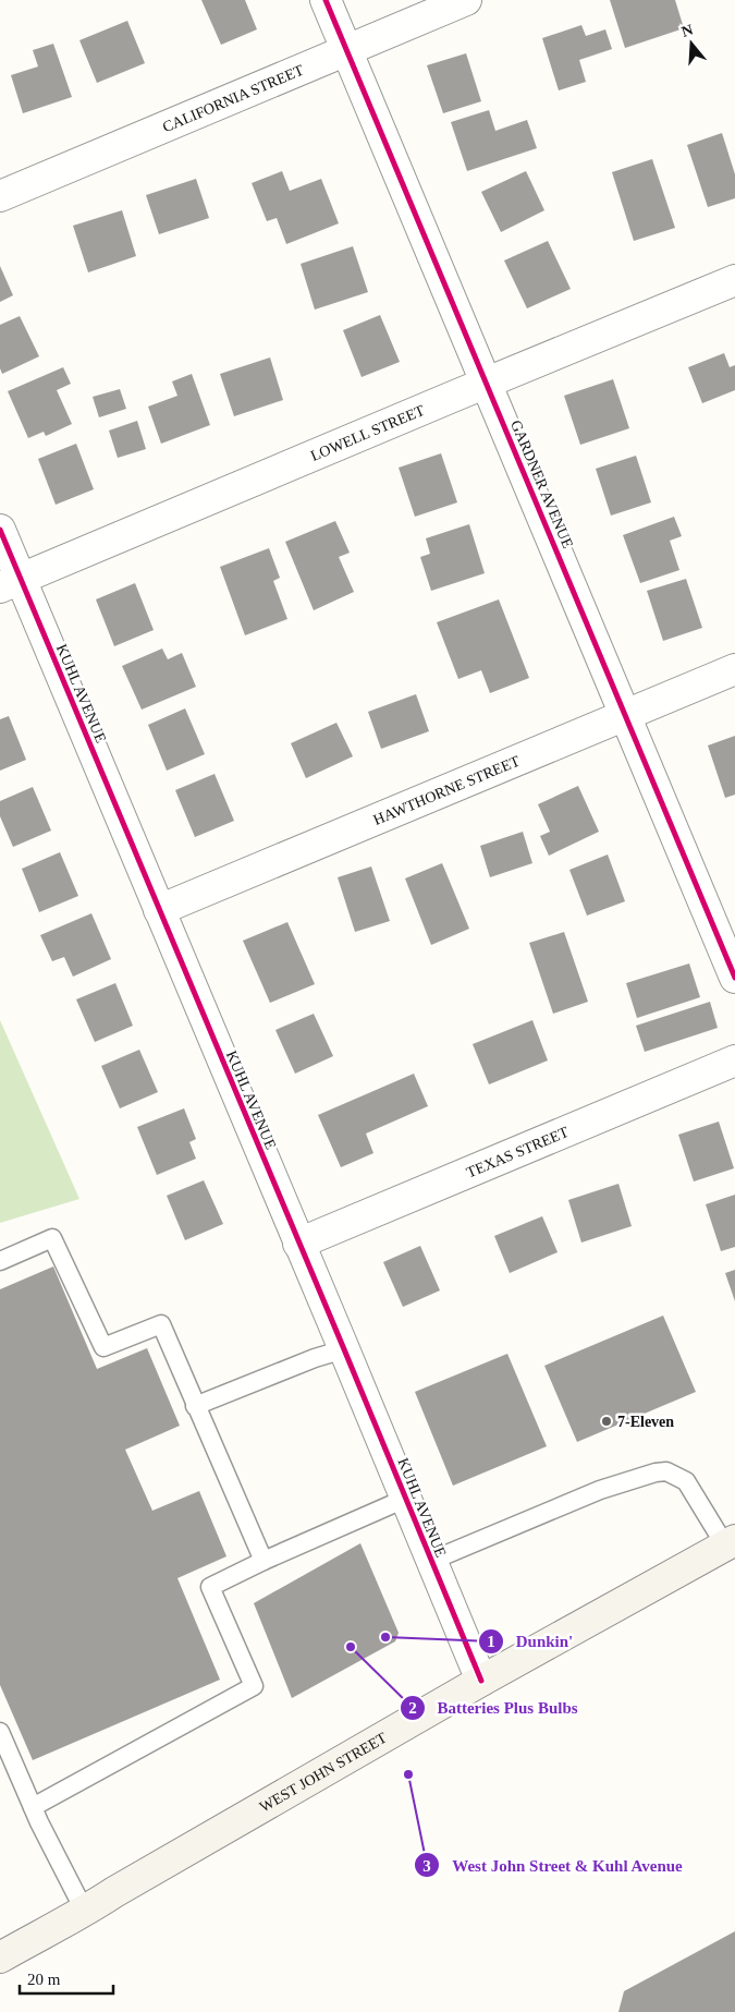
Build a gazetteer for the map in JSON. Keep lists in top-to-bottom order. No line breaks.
{"streets":{"main road":["WEST JOHN STREET"],"street":["CALIFORNIA STREET","LOWELL STREET","GARDNER AVENUE","KUHL AVENUE","HAWTHORNE STREET","TEXAS STREET"]},"crossings":[["CALIFORNIA STREET","GARDNER AVENUE"],["LOWELL STREET","GARDNER AVENUE"],["LOWELL STREET","KUHL AVENUE"],["GARDNER AVENUE","HAWTHORNE STREET"],["KUHL AVENUE","HAWTHORNE STREET"],["KUHL AVENUE","TEXAS STREET"],["KUHL AVENUE","WEST JOHN STREET"]],"places":["7-Eleven","Dunkin'","Batteries Plus Bulbs","West John Street & Kuhl Avenue"],"scale_bar":"20 m","north":"top"}
